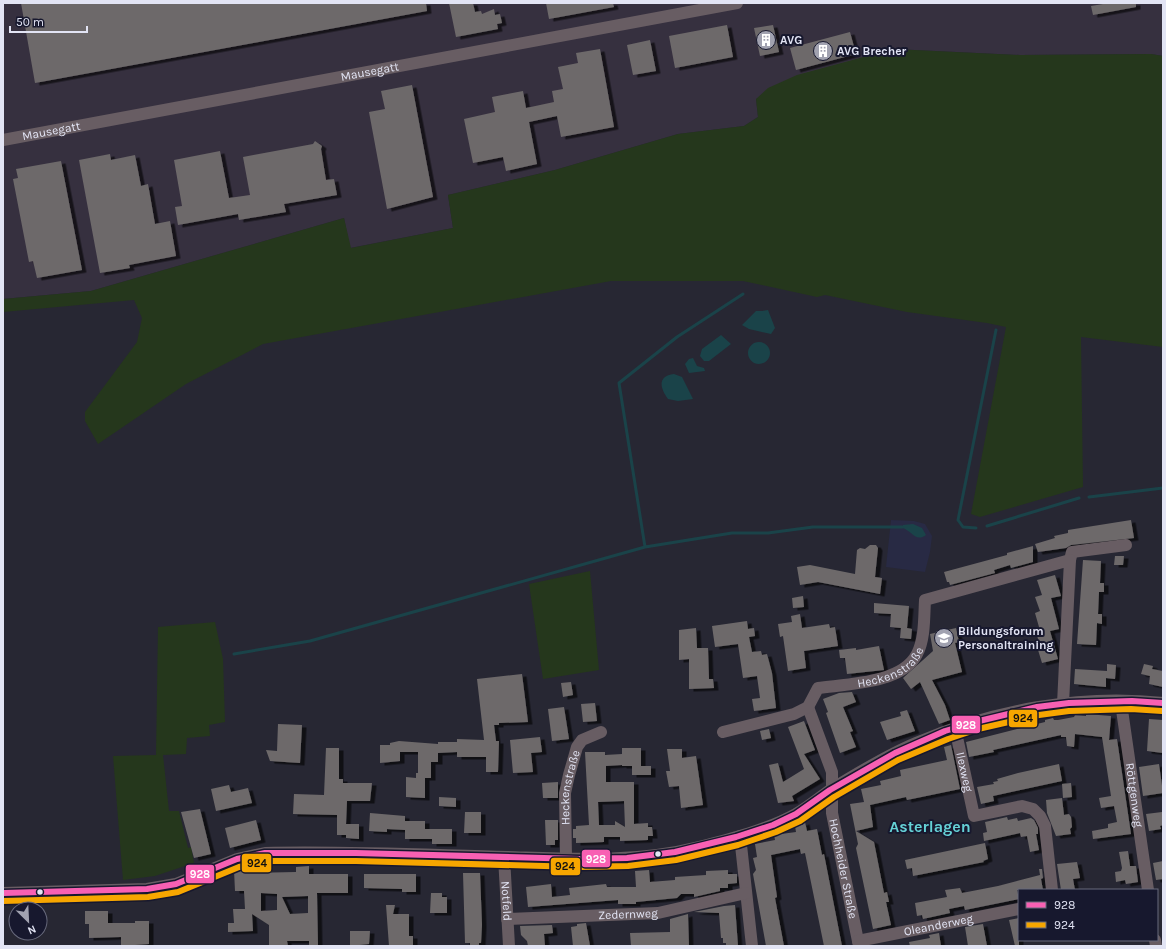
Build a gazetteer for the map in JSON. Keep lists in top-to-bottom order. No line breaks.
{"streets":{"street":["Mausegatt","Heckenstraße","Ilexweg","Röttgenweg","Hochheider Straße","Notfeld","Zedernweg","Oleanderweg"]},"crossings":[["Heckenstraße","Hochheider Straße"],["Hochheider Straße","Oleanderweg"],["Notfeld","Zedernweg"]],"districts":["Asterlagen"],"places":{"building":["AVG","AVG Brecher"],"school or university":["Bildungsforum Personaltraining"]},"lines":["transit line 928","transit line 924"],"legend":["928","924"],"scale_bar":"50 m","north":"bottom right"}
